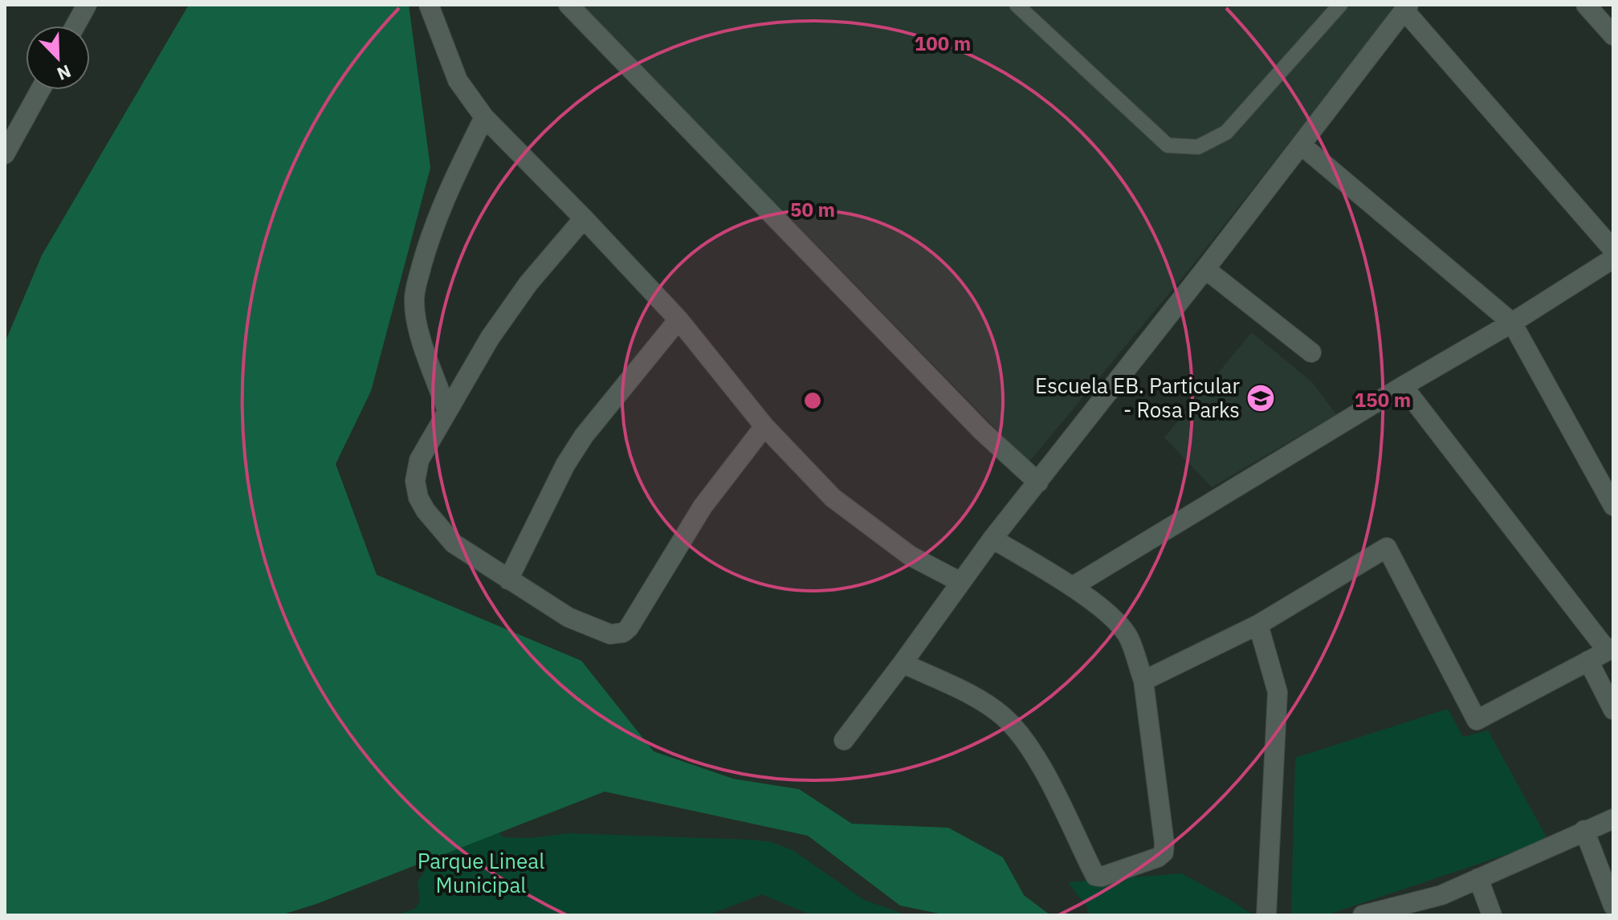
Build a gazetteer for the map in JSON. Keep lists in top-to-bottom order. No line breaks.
{"parks":["Parque Lineal Municipal"],"places":{"school or university":["Escuela EB. Particular - Rosa Parks"]},"north":"bottom right","rings":["100 m","50 m","150 m"]}
